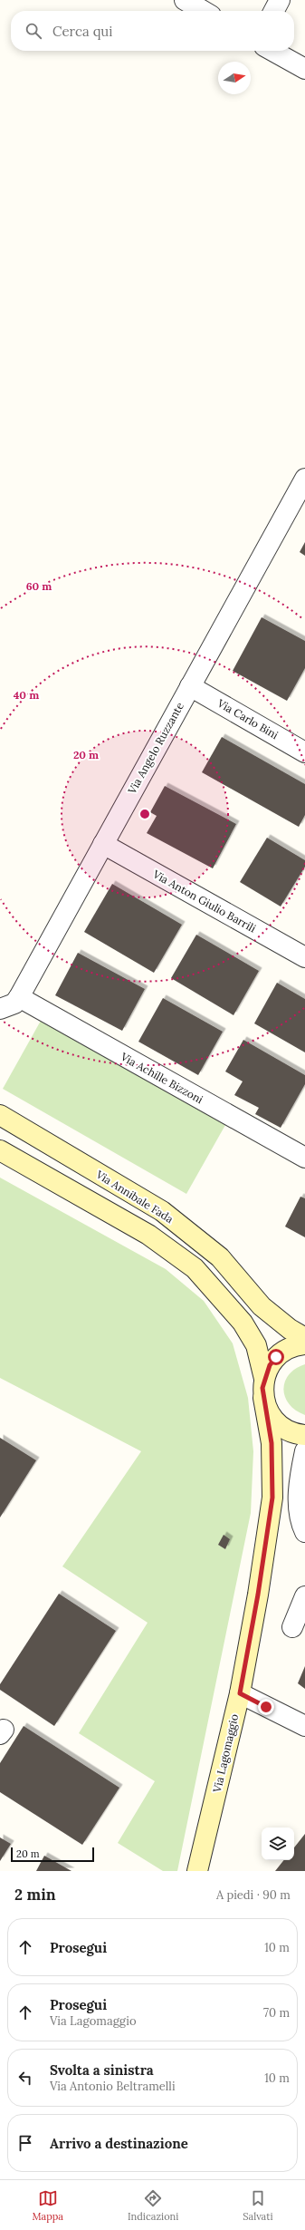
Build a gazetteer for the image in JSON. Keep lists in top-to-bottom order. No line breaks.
{"streets":{"main road":["Via Annibale Fada","Via Lagomaggio"],"street":["Via Carlo Bini","Via Angelo Ruzzante","Via Anton Giulio Barrili","Via Achille Bizzoni"]},"crossings":[["Via Carlo Bini","Via Angelo Ruzzante"],["Via Angelo Ruzzante","Via Anton Giulio Barrili"],["Via Angelo Ruzzante","Via Achille Bizzoni"]],"scale_bar":"20 m","north":"right","page":{"search":"Cerca qui","scale":"20 m","heading":["2 min","A piedi · 90 m"],"list":[["Prosegui","10 m"],["Prosegui","Via Lagomaggio","70 m"],["Svolta a sinistra","Via Antonio Beltramelli","10 m"],"Arrivo a destinazione"],"nav":["Mappa","Indicazioni","Salvati"]},"rings":["60 m","40 m","20 m"]}
